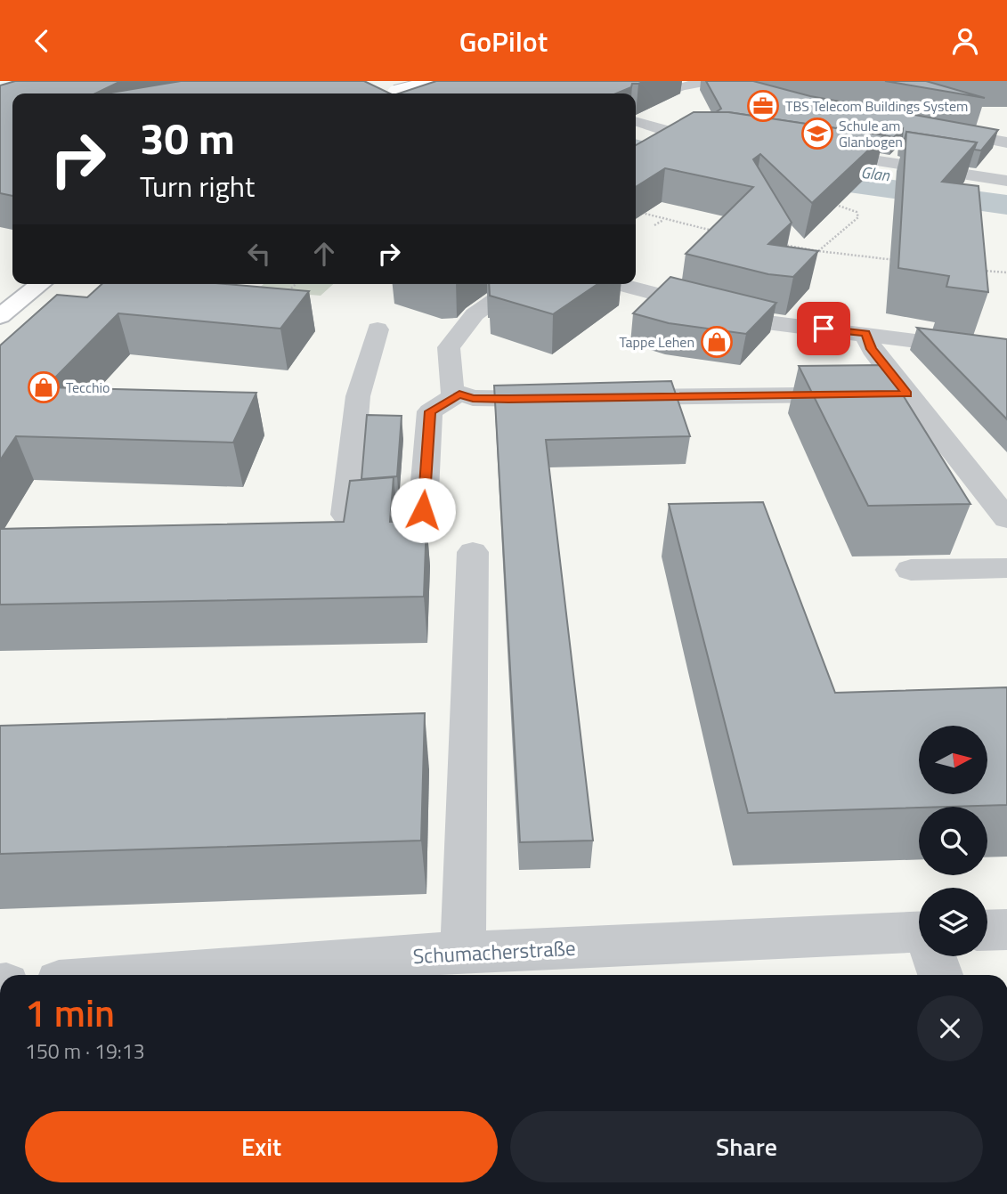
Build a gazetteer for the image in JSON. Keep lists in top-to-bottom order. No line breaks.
{"streets":{"street":["Schumacherstraße"]},"water":["Glan"],"places":{"office":["TBS Telecom Buildings System"],"school or university":["Schule am Glanbogen"],"shop":["Tappe Lehen","Tecchio"]},"north":"right","page":{"header":"GoPilot","turn":["30 m","Turn right"],"heading":["1 min","150 m · 19:13"],"buttons":["Exit","Share"]}}
